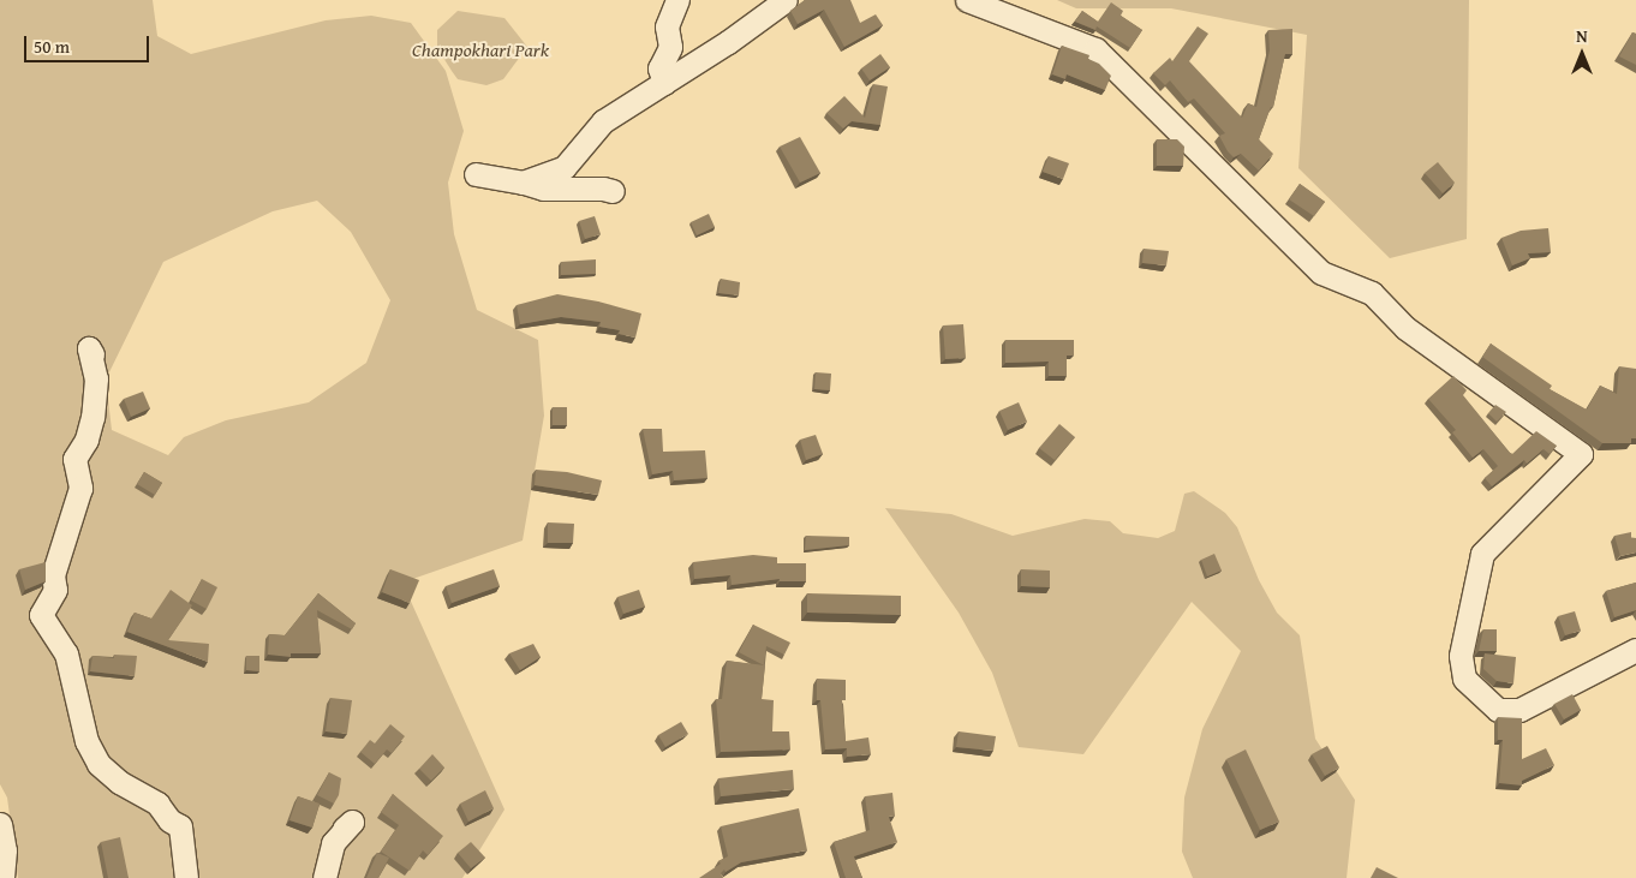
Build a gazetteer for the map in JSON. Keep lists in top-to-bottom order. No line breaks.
{"parks":["Champokhari Park"],"scale_bar":"50 m","north":"top"}
